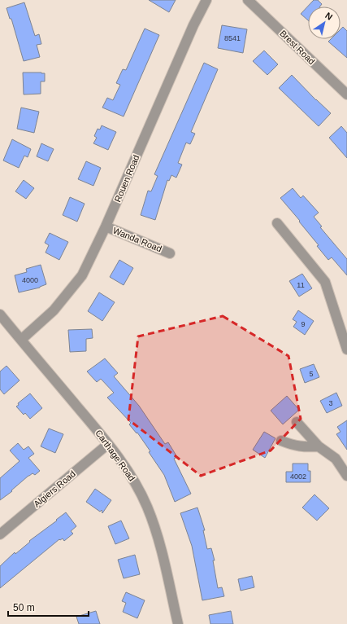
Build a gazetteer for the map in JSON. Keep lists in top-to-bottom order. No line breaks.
{"streets":{"street":["Brest Road","Rouen Road","Wanda Road","Carthage Road","Algiers Road"]},"crossings":[["Rouen Road","Wanda Road"],["Rouen Road","Carthage Road"],["Carthage Road","Algiers Road"]],"house_numbers":["8541","4000","11","9","5","3","4002"],"scale_bar":"50 m","north":"top right"}
